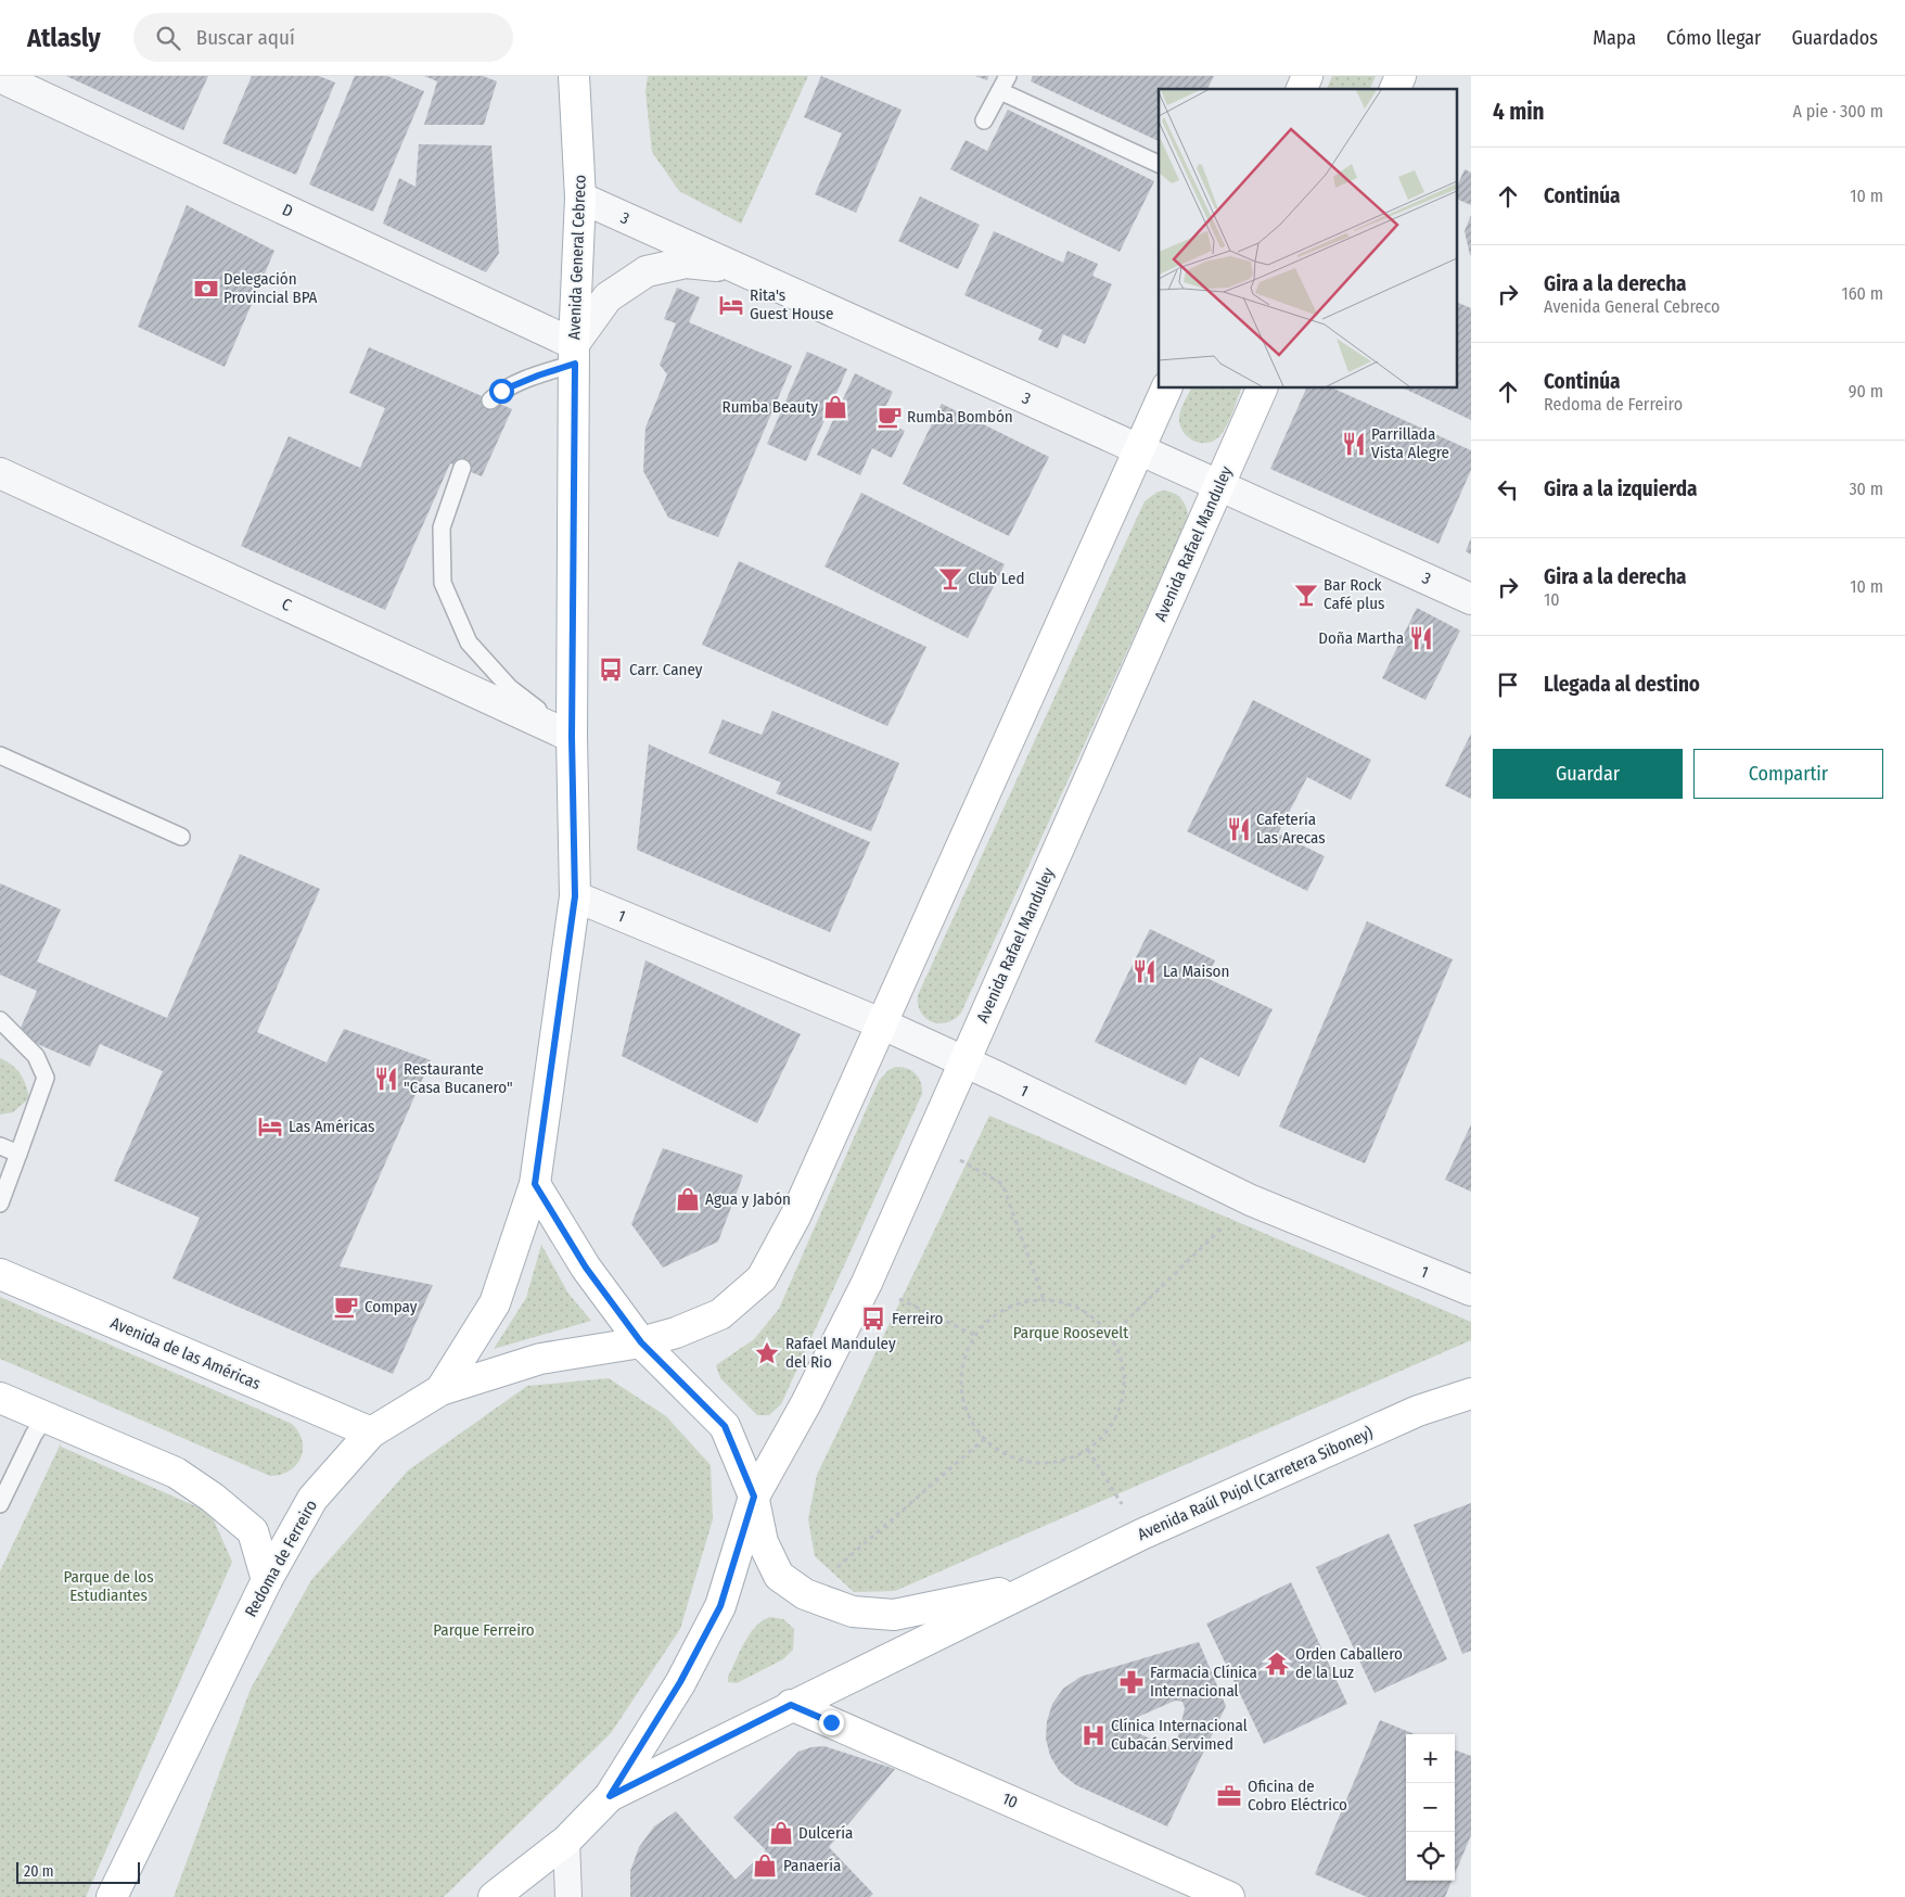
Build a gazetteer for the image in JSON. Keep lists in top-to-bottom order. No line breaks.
{"streets":{"main road":["Avenida General Cebreco","Avenida Rafael Manduley","Avenida de las Américas","Avenida Raúl Pujol (Carretera Siboney)","Redoma de Ferreiro","10"],"street":["D","3","C","1"]},"crossings":[["D","Avenida General Cebreco"],["3","Avenida General Cebreco"],["3","Avenida Rafael Manduley"],["Avenida General Cebreco","C"],["Avenida General Cebreco","1"],["Avenida General Cebreco","Redoma de Ferreiro"],["Avenida Rafael Manduley","1"],["Avenida Rafael Manduley","Avenida Raúl Pujol (Carretera Siboney)"],["Avenida de las Américas","Redoma de Ferreiro"],["Avenida Raúl Pujol (Carretera Siboney)","10"]],"parks":["Parque Roosevelt","Parque de los Estudiantes","Parque Ferreiro"],"places":{"bank":["Delegación Provincial BPA"],"hotel":["Rita's Guest House","Las Américas"],"shop":["Rumba Beauty","Agua y Jabón","Dulcería","Panaería"],"cafe":["Rumba Bombón","Compay"],"restaurant":["Parrillada Vista Alegre","Doña Martha","Cafetería Las Arecas","La Maison","Restaurante \"Casa Bucanero\""],"bar":["Club Led","Bar Rock Café plus"],"bus stop":["Carr. Caney","Ferreiro"],"place":["Rafael Manduley del Rio"],"temple":["Orden Caballero de la Luz"],"pharmacy":["Farmacia Clínica Internacional"],"hospital":["Clínica Internacional Cubacán Servimed"],"office":["Oficina de Cobro Eléctrico"]},"scale_bar":"20 m","page":{"header":"Atlasly","search":"Buscar aquí","nav":["Mapa","Cómo llegar","Guardados"],"heading":["4 min","A pie · 300 m"],"list":[["Continúa","10 m"],["Gira a la derecha","Avenida General Cebreco","160 m"],["Continúa","Redoma de Ferreiro","90 m"],["Gira a la izquierda","30 m"],["Gira a la derecha","10","10 m"],"Llegada al destino"],"buttons":["Guardar","Compartir"],"map_buttons":["+","−"],"scale":"20 m"}}
